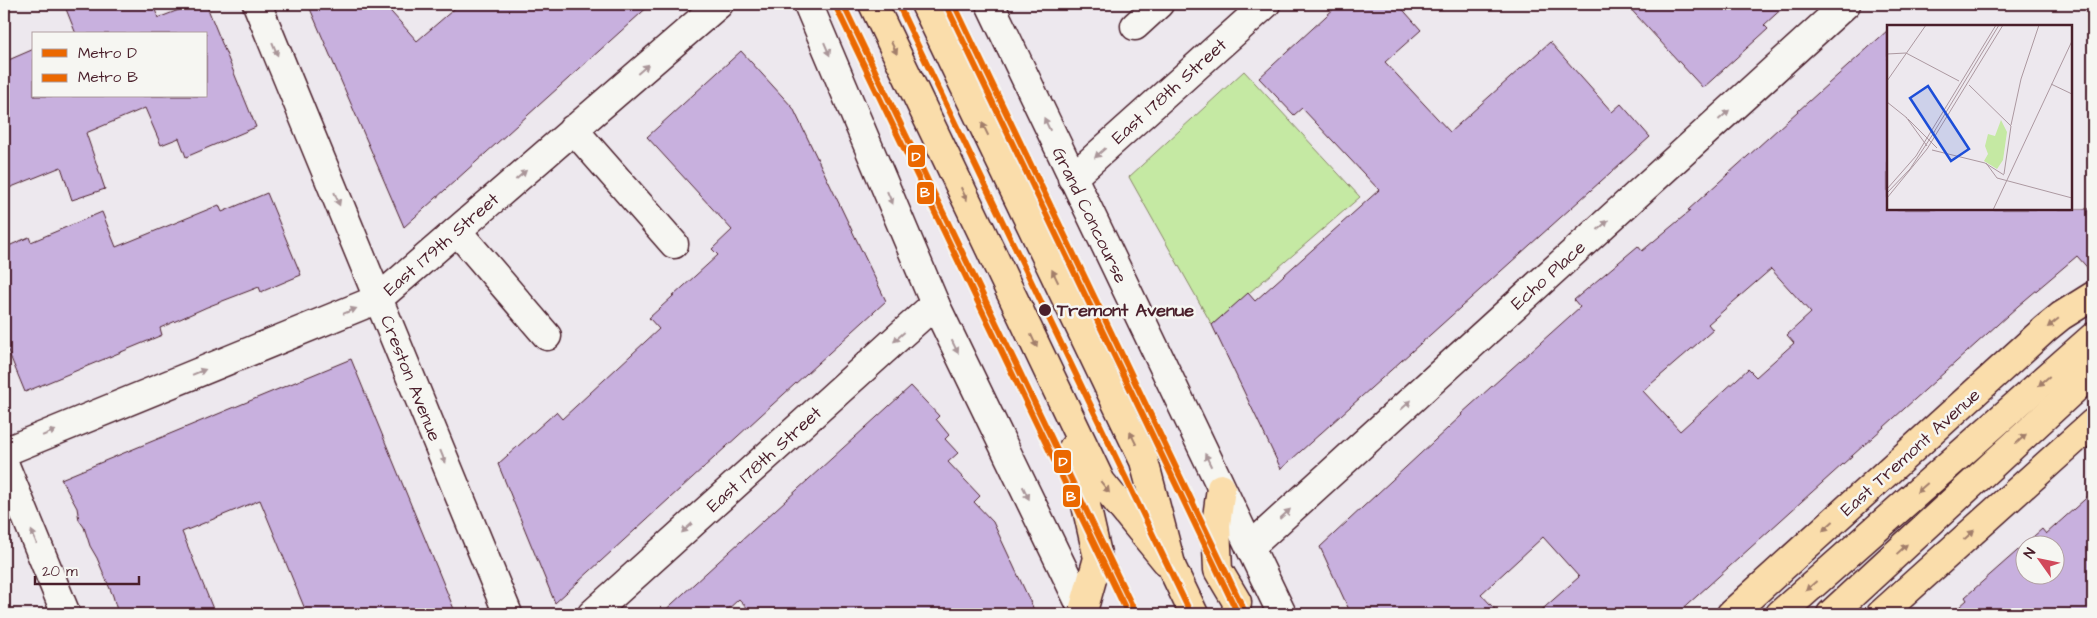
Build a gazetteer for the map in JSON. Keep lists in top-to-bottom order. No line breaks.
{"streets":{"main road":["East Tremont Avenue"],"street":["East 178th Street","Grand Concourse","East 179th Street","Echo Place","Creston Avenue"]},"crossings":[["East 178th Street","Grand Concourse"],["Grand Concourse","Echo Place"],["East 179th Street","Creston Avenue"]],"one_way":["East 178th Street","East 179th Street","Echo Place","Creston Avenue"],"places":["Tremont Avenue"],"lines":["metro line D","metro line B"],"legend":["Metro D","Metro B"],"scale_bar":"20 m","north":"top left"}
